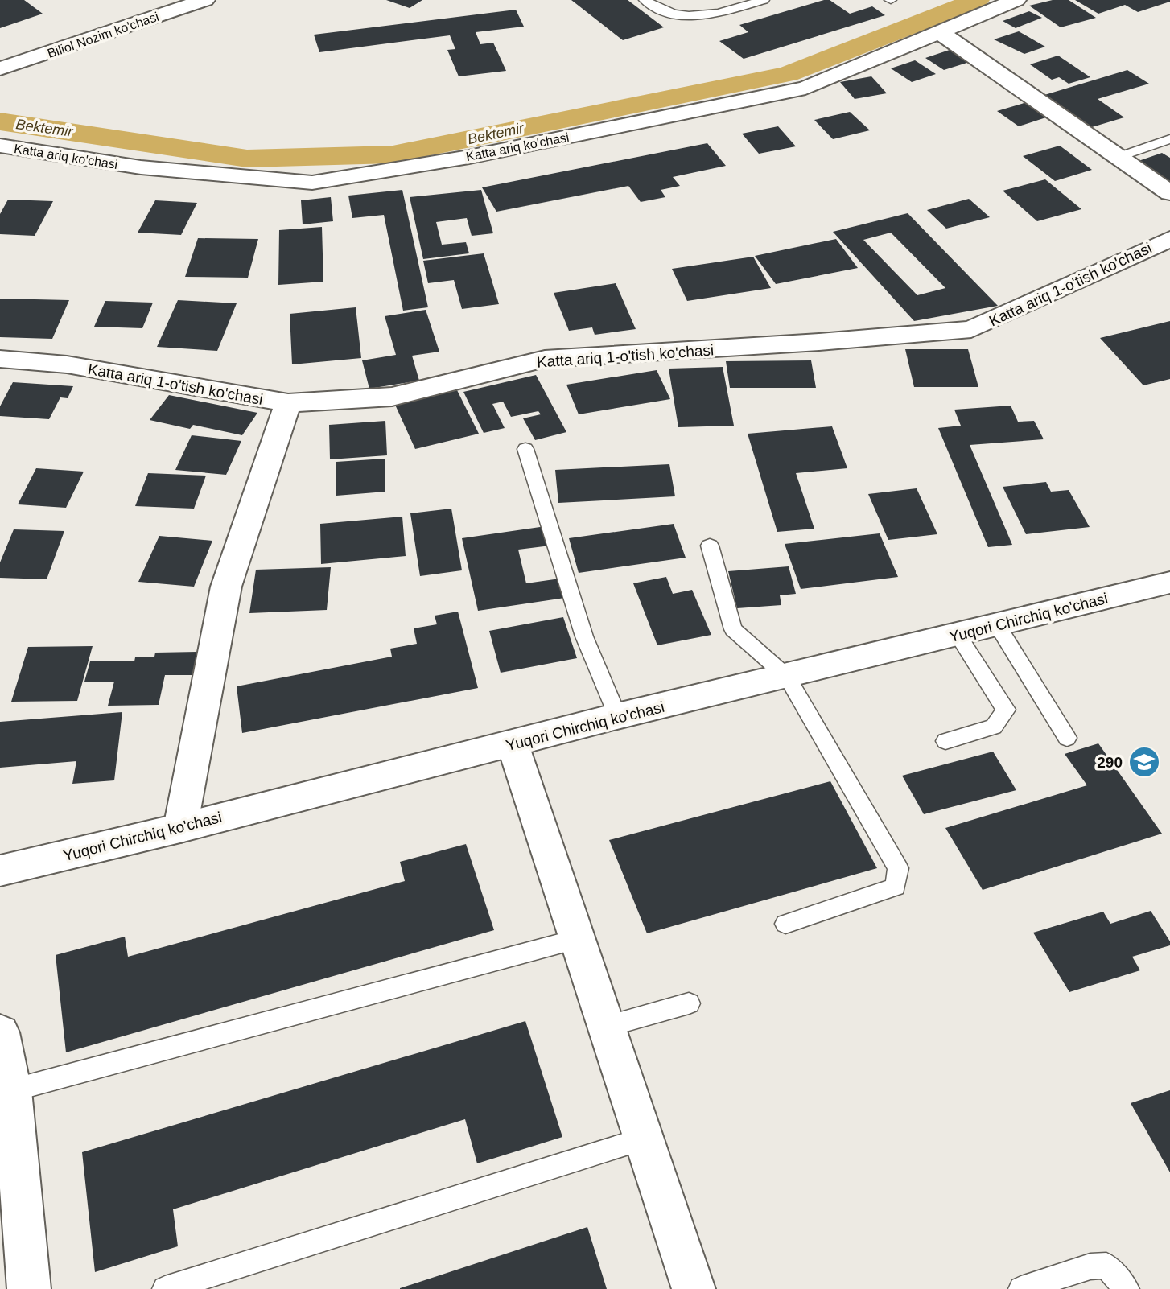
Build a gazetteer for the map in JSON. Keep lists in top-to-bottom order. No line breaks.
{"streets":{"street":["Biliol Nozim ko'chasi","Katta ariq ko'chasi","Katta ariq 1-o'tish ko'chasi","Yuqori Chirchiq ko'chasi"]},"water":["Bektemir"],"places":{"school or university":["290"]}}
